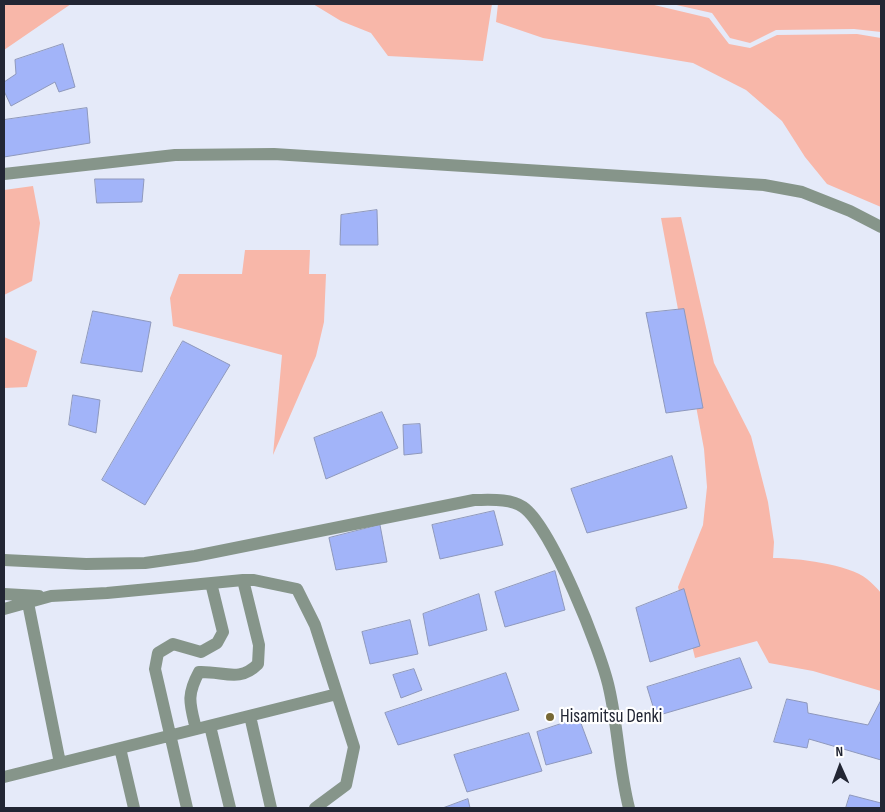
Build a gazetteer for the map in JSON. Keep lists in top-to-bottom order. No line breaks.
{"places":["Hisamitsu Denki"],"north":"top"}
